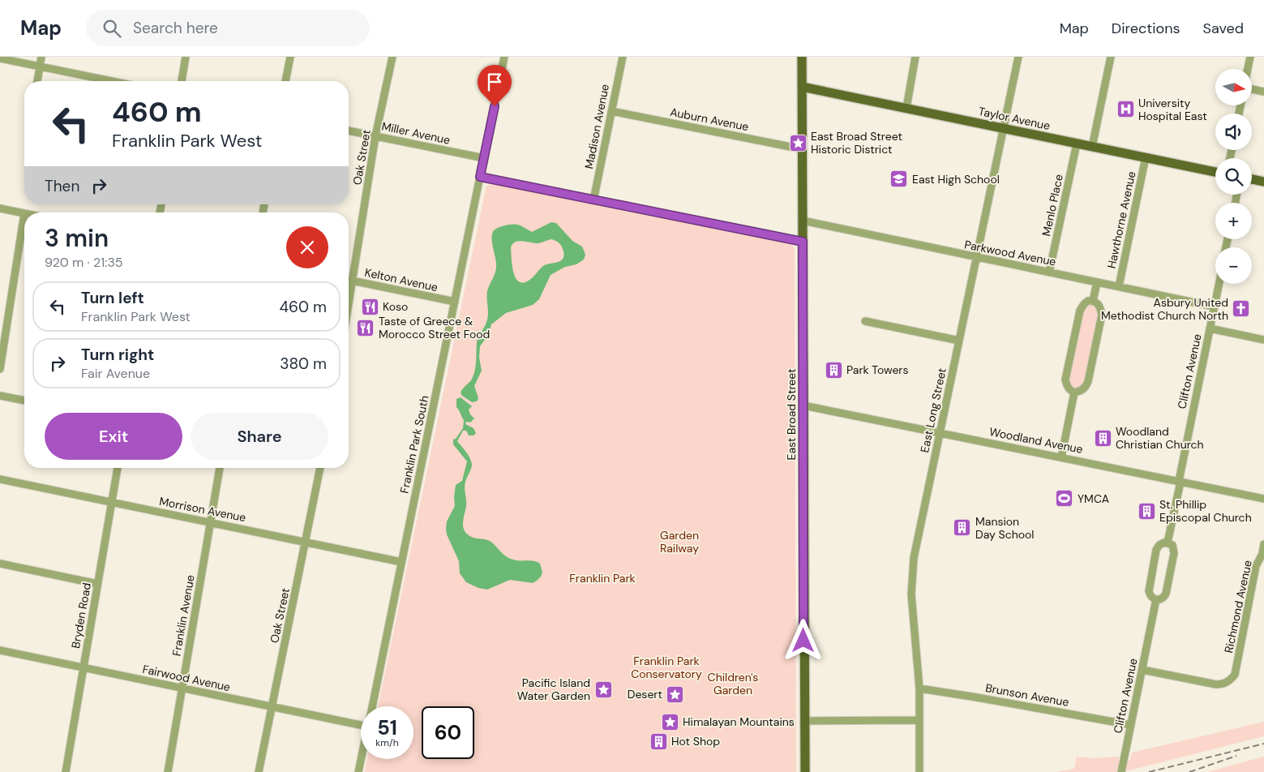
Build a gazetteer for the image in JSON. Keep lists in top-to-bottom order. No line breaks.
{"streets":{"main road":["Taylor Avenue","East Broad Street"],"street":["Auburn Avenue","Madison Avenue","Miller Avenue","Oak Street","Menlo Place","Hawthorne Avenue","Parkwood Avenue","Kelton Avenue","Clifton Avenue","East Long Street","Woodland Avenue","Franklin Park South","Morrison Avenue","Richmond Avenue","Bryden Road","Franklin Avenue","Fairwood Avenue","Brunson Avenue"]},"crossings":[["Taylor Avenue","Menlo Place"],["Taylor Avenue","Hawthorne Avenue"],["Taylor Avenue","East Long Street"],["Taylor Avenue","East Broad Street"],["Auburn Avenue","Madison Avenue"],["Auburn Avenue","East Broad Street"],["Miller Avenue","Oak Street"],["Miller Avenue","Franklin Park South"],["Oak Street","Kelton Avenue"],["Oak Street","Morrison Avenue"],["Oak Street","Fairwood Avenue"],["Menlo Place","Parkwood Avenue"],["Hawthorne Avenue","Parkwood Avenue"],["Parkwood Avenue","Clifton Avenue"],["Parkwood Avenue","East Long Street"],["Parkwood Avenue","East Broad Street"],["Kelton Avenue","Franklin Park South"],["Clifton Avenue","Woodland Avenue"],["Clifton Avenue","Richmond Avenue"],["Clifton Avenue","Brunson Avenue"],["East Long Street","Woodland Avenue"],["East Long Street","Brunson Avenue"],["East Broad Street","Woodland Avenue"],["Franklin Park South","Morrison Avenue"],["Morrison Avenue","Bryden Road"],["Morrison Avenue","Franklin Avenue"],["Bryden Road","Fairwood Avenue"],["Franklin Avenue","Fairwood Avenue"]],"parks":["Garden Railway","Franklin Park","Franklin Park Conservatory","Children's Garden"],"places":{"hospital":["University Hospital East"],"place":["East Broad Street Historic District","Pacific Island Water Garden","Desert","Himalayan Mountains"],"school or university":["East High School"],"restaurant":["Koso","Taste of Greece & Morocco Street Food"],"church":["Asbury United Methodist Church North"],"building":["Park Towers","Woodland Christian Church","St. Phillip Episcopal Church","Mansion Day School","Hot Shop"],"sports":["YMCA"]},"north":"right","page":{"header":"Map","search":"Search here","nav":["Map","Directions","Saved"],"map_buttons":["+","−"],"turn":["460 m","Franklin Park West"],"then":"Then","heading":["3 min","920 m · 21:35"],"list":[{"name":"Turn left","note":"Franklin Park West","value":"460 m"},{"name":"Turn right","note":"Fair Avenue","value":"380 m"}],"buttons":["Exit","Share"],"speed":"51 km/h","limit":"60"}}
